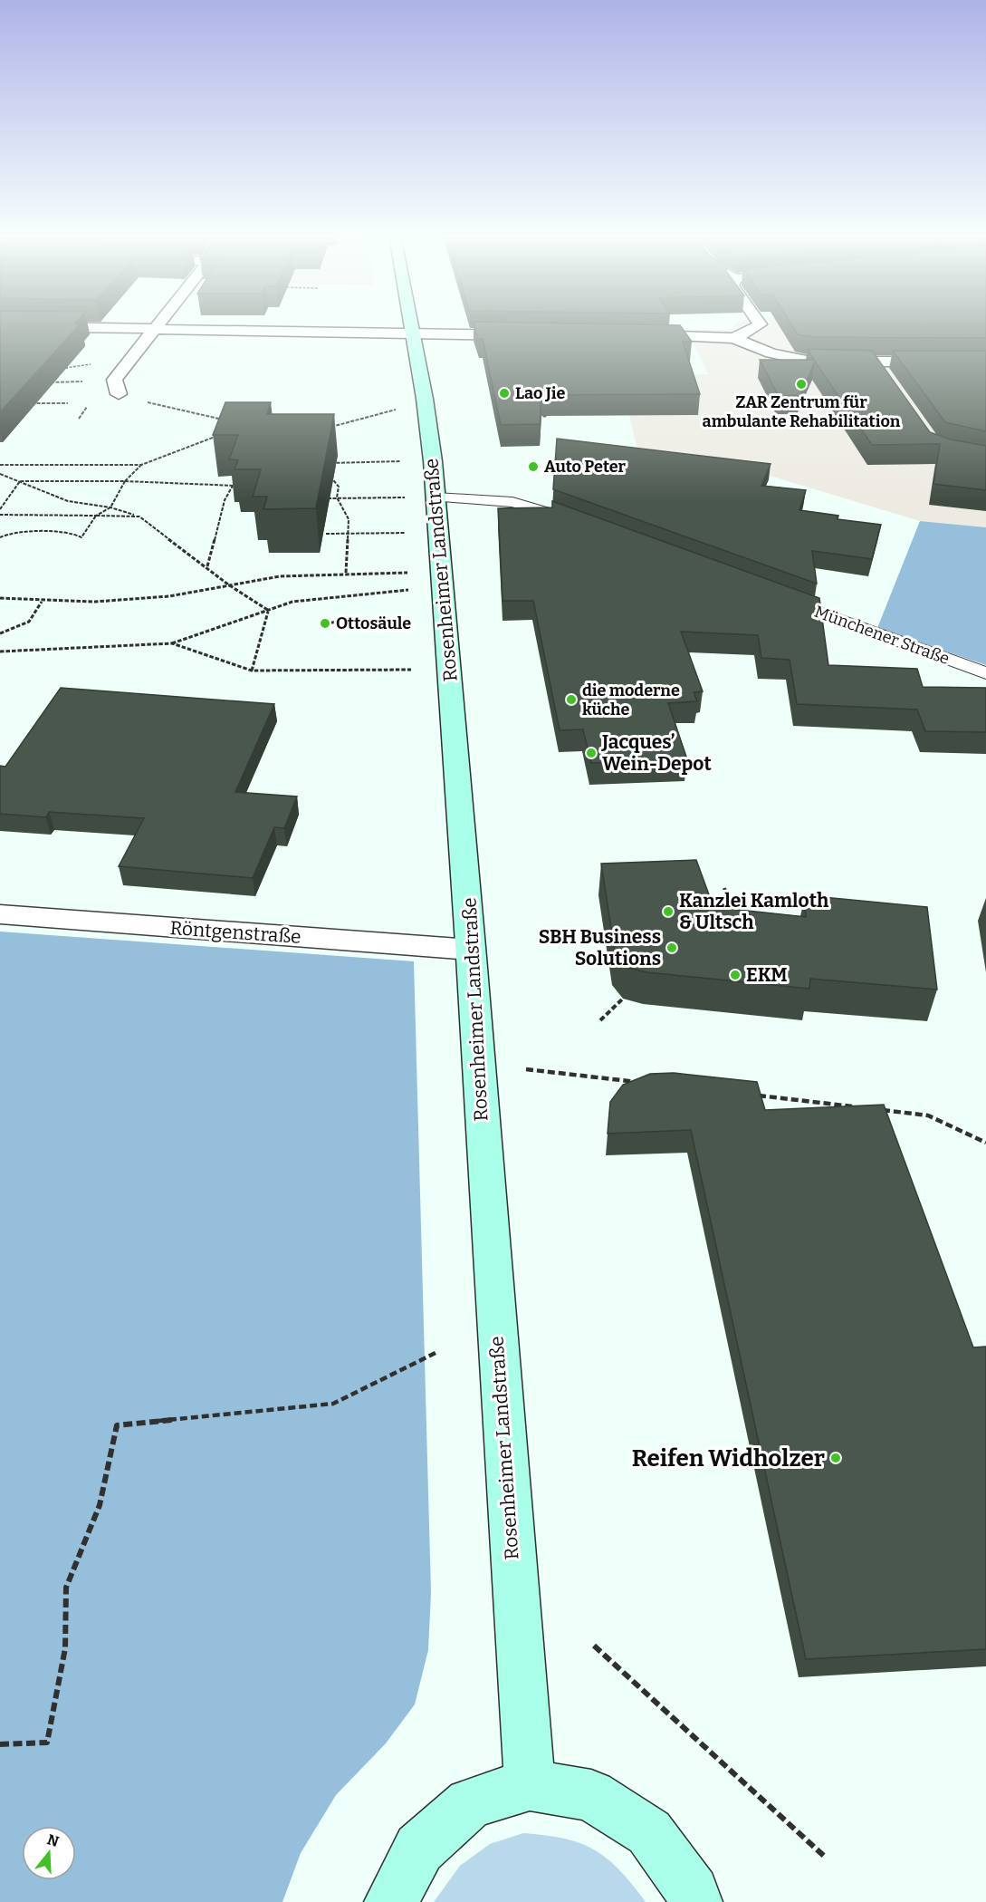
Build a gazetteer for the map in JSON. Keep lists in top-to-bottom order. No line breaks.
{"streets":{"main road":["Rosenheimer Landstraße"],"street":["Röntgenstraße"],"lane":["Münchener Straße"]},"crossings":[["Rosenheimer Landstraße","Röntgenstraße"]],"places":["ZAR Zentrum für ambulante Rehabilitation","Lao Jie","Auto Peter","Ottosäule","die moderne küche","Jacques’ Wein-Depot","Kanzlei Kamloth & Ultsch","SBH Business Solutions","EKM","Reifen Widholzer"],"north":"top"}
